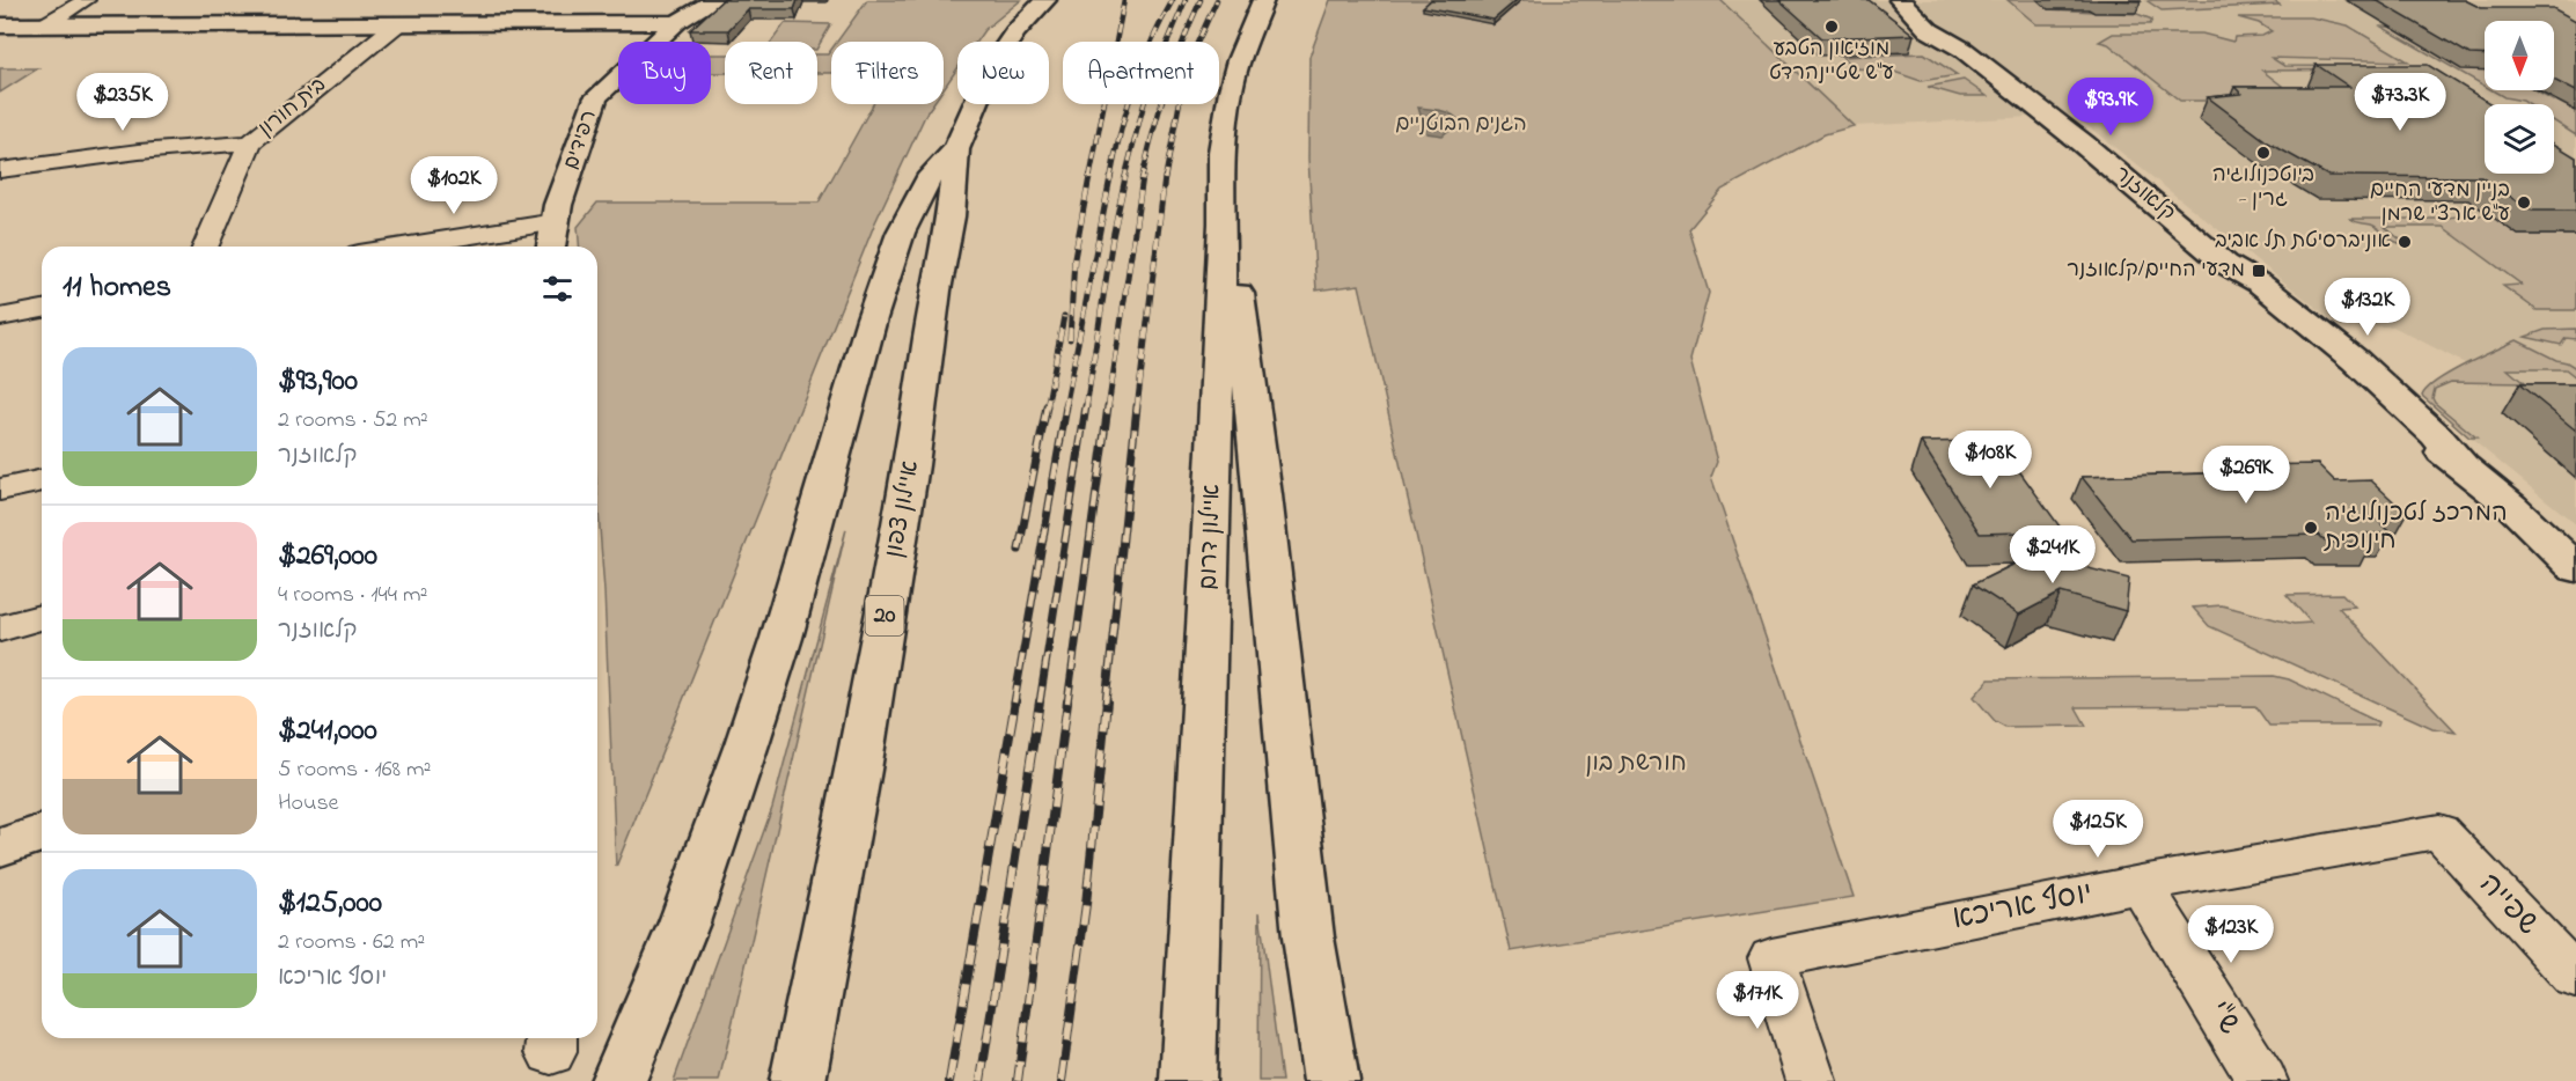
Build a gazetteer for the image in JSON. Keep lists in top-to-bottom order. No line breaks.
{"streets":{"main road":["רפידים","קלאוזנר","איילון צפון","איילון דרום","20"],"street":["בית חורון","שפייה","יוסף אריכא","ש\"י"]},"crossings":[["שפייה","יוסף אריכא"],["יוסף אריכא","ש\"י"]],"parks":["הגנים הבוטניים","חורשת בון"],"places":{"other":["מוזיאון הטבע ע\"ש שטיינהרדט","ביוטכנולוגיה - גרין","בניין מדעי החיים ע\"ש ארצ'י שרמן","אוניברסיטת תל אביב","המרכז לטכנולוגיה חינוכית"],"transit":["מדעי החיים/קלאוזנר"]},"north":"bottom","page":{"chip":["Buy","Rent","Filters","New","Apartment"],"price":["$235K","$73.3K","$93.9K","$102K","$132K","$108K","$269K","$241K","$125K","$123K","$171K"],"heading":"11 homes","list":[{"name":"$93,900","note":"2 rooms · 52 m² · קלאוזנר"},{"name":"$269,000","note":"4 rooms · 144 m² · קלאוזנר"},{"name":"$241,000","note":"5 rooms · 168 m² · House"},{"name":"$125,000","note":"2 rooms · 62 m² · יוסף אריכא"}]}}
